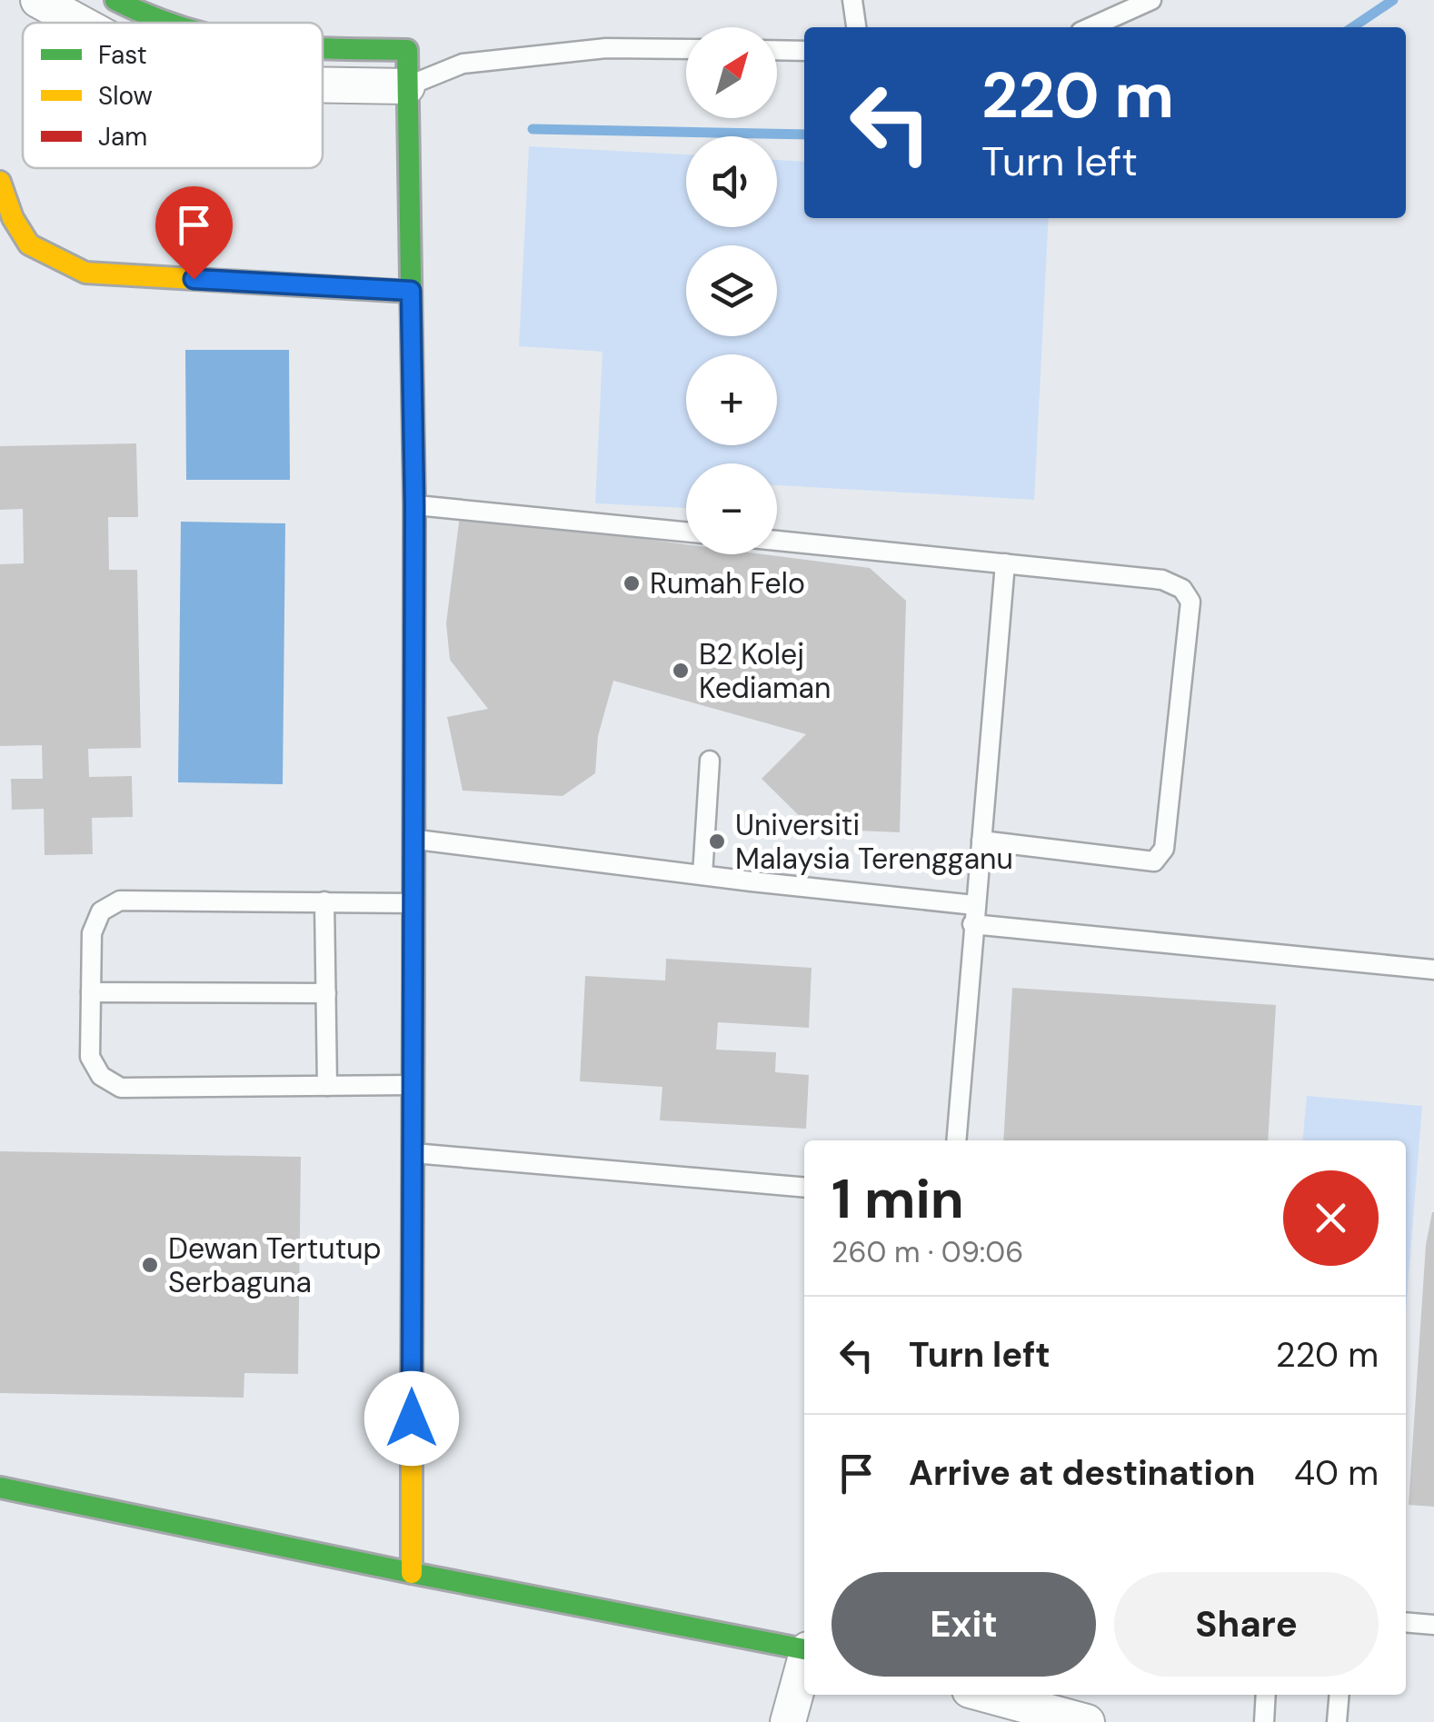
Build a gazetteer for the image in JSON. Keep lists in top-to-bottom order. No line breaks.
{"places":["Rumah Felo","B2 Kolej Kediaman","Universiti Malaysia Terengganu","Dewan Tertutup Serbaguna"],"legend":["Fast","Slow","Jam"],"north":"top right","page":{"map_buttons":["+","−"],"turn":["220 m","Turn left"],"heading":["1 min","260 m · 09:06"],"list":[{"name":"Turn left","value":"220 m"},{"name":"Arrive at destination","value":"40 m"}],"buttons":["Exit","Share"]}}
